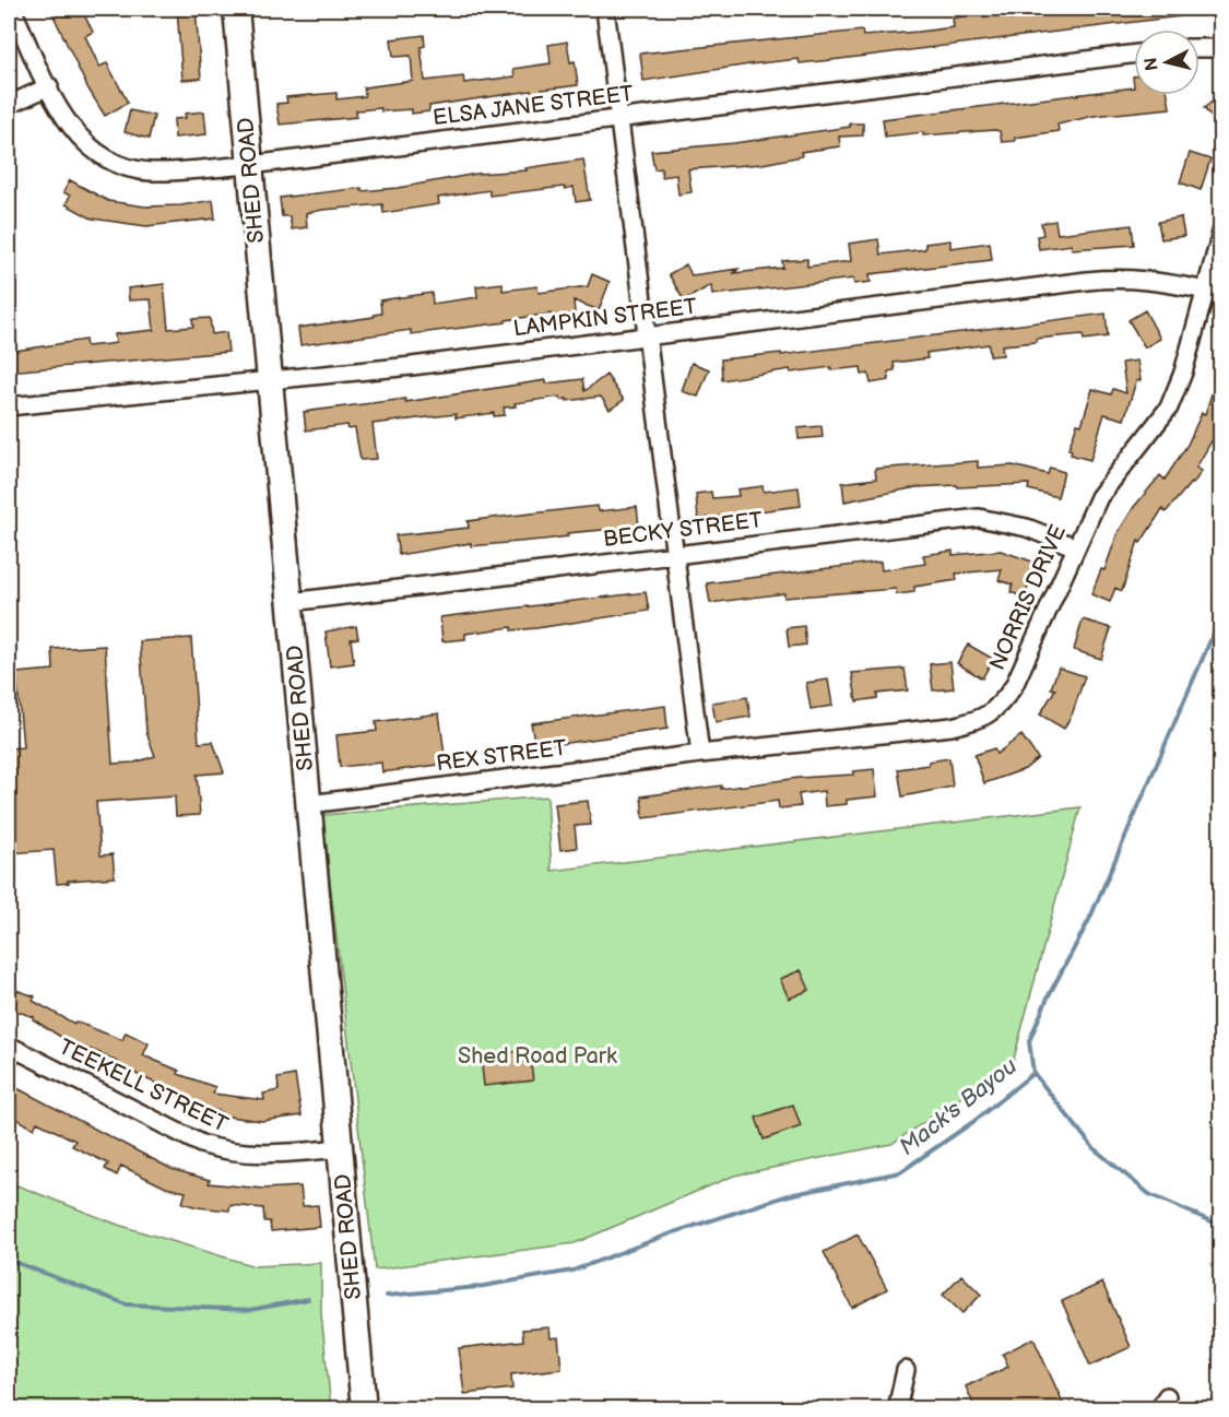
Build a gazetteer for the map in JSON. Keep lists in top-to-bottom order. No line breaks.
{"streets":{"street":["ELSA JANE STREET","SHED ROAD","LAMPKIN STREET","BECKY STREET","NORRIS DRIVE","REX STREET","TEEKELL STREET"]},"crossings":[["ELSA JANE STREET","SHED ROAD"],["SHED ROAD","LAMPKIN STREET"],["SHED ROAD","BECKY STREET"],["SHED ROAD","REX STREET"],["SHED ROAD","TEEKELL STREET"],["LAMPKIN STREET","NORRIS DRIVE"],["BECKY STREET","NORRIS DRIVE"],["NORRIS DRIVE","REX STREET"]],"water":["Mack's Bayou"],"parks":["Shed Road Park"],"north":"left"}
